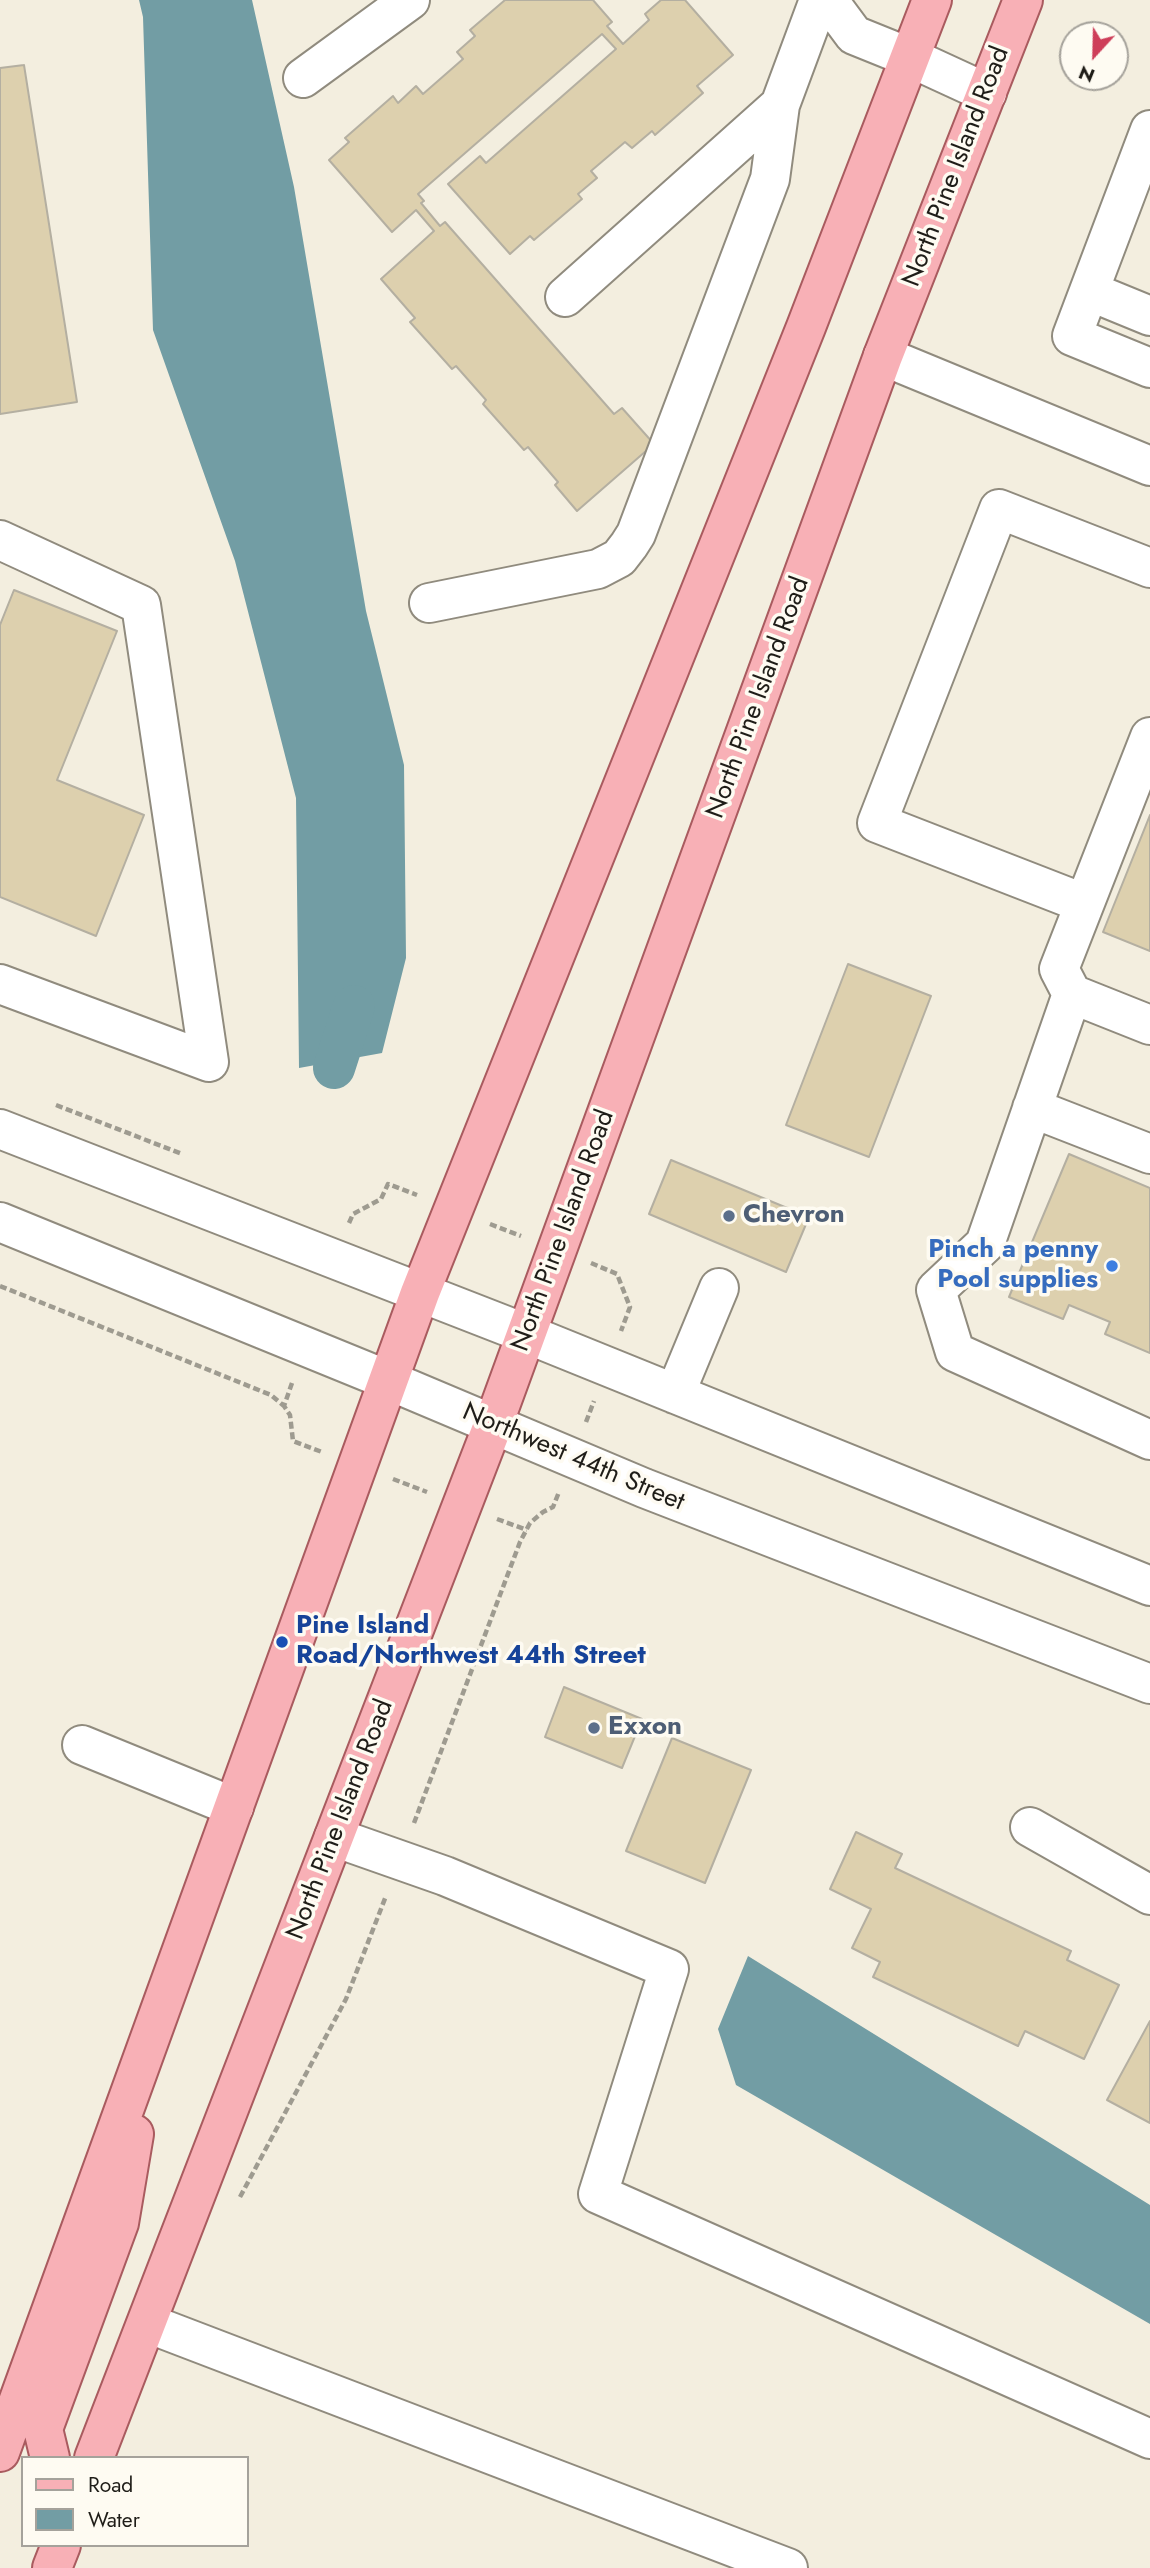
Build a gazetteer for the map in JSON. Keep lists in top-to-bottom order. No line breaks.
{"streets":{"main road":["North Pine Island Road"],"street":["Northwest 44th Street"]},"crossings":[["North Pine Island Road","Northwest 44th Street"]],"places":["Chevron","Pinch a penny Pool supplies","Pine Island Road/Northwest 44th Street","Exxon"],"legend":["Road","Water"],"north":"bottom"}
